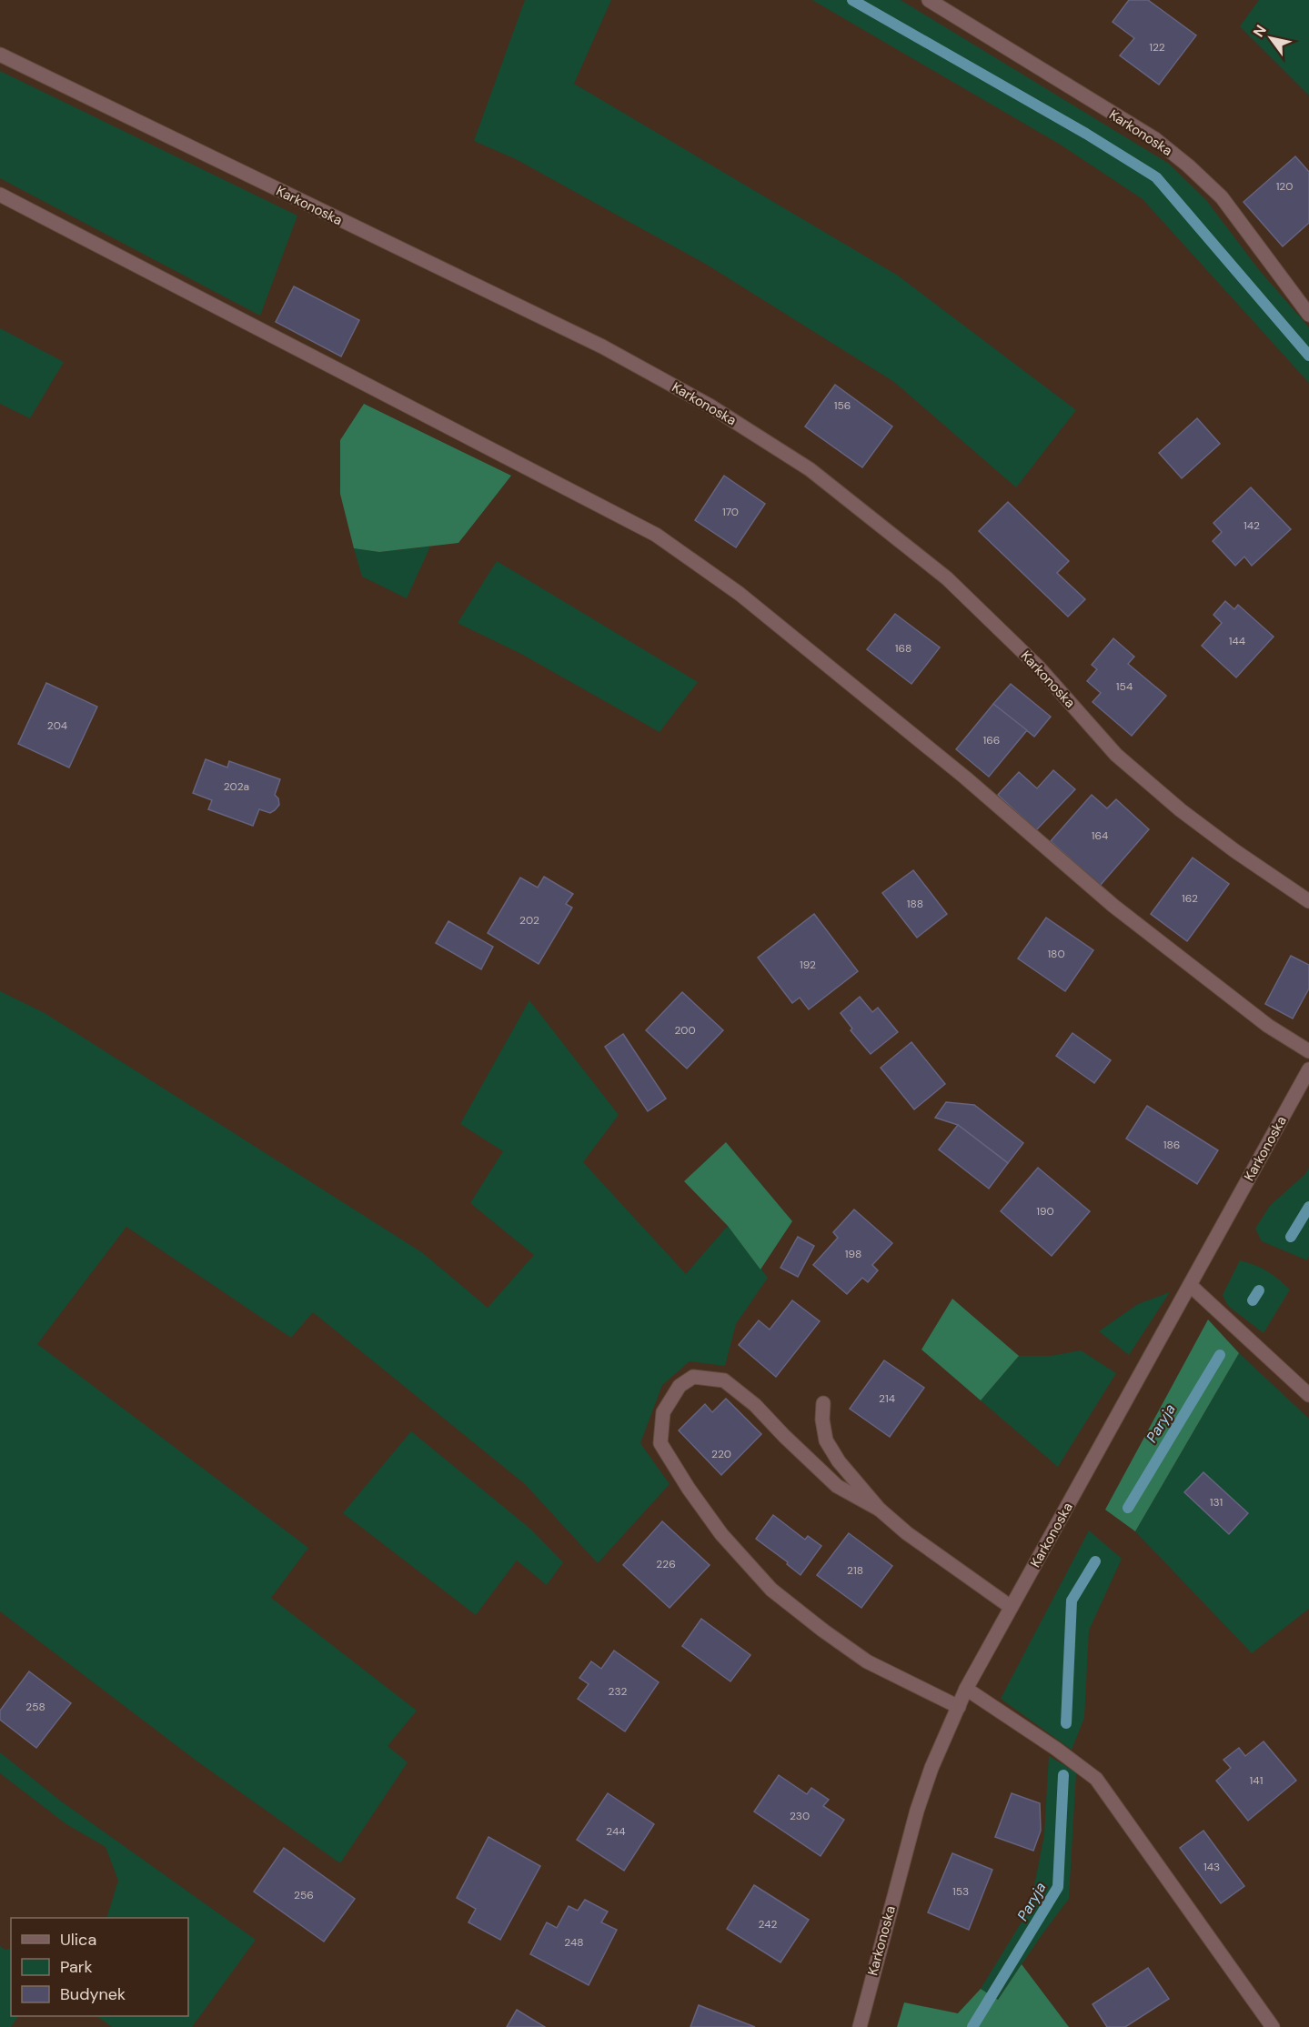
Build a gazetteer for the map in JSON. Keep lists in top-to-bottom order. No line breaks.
{"streets":{"street":["Karkonoska"]},"water":["Paryja"],"house_numbers":["122","120","156","170","142","144","168","154","204","166","202a","164","162","188","202","180","192","200","186","190","198","214","220","131","226","218","232","258","141","230","244","143","153","256","242","248"],"legend":["Ulica","Park","Budynek"],"north":"top left"}
